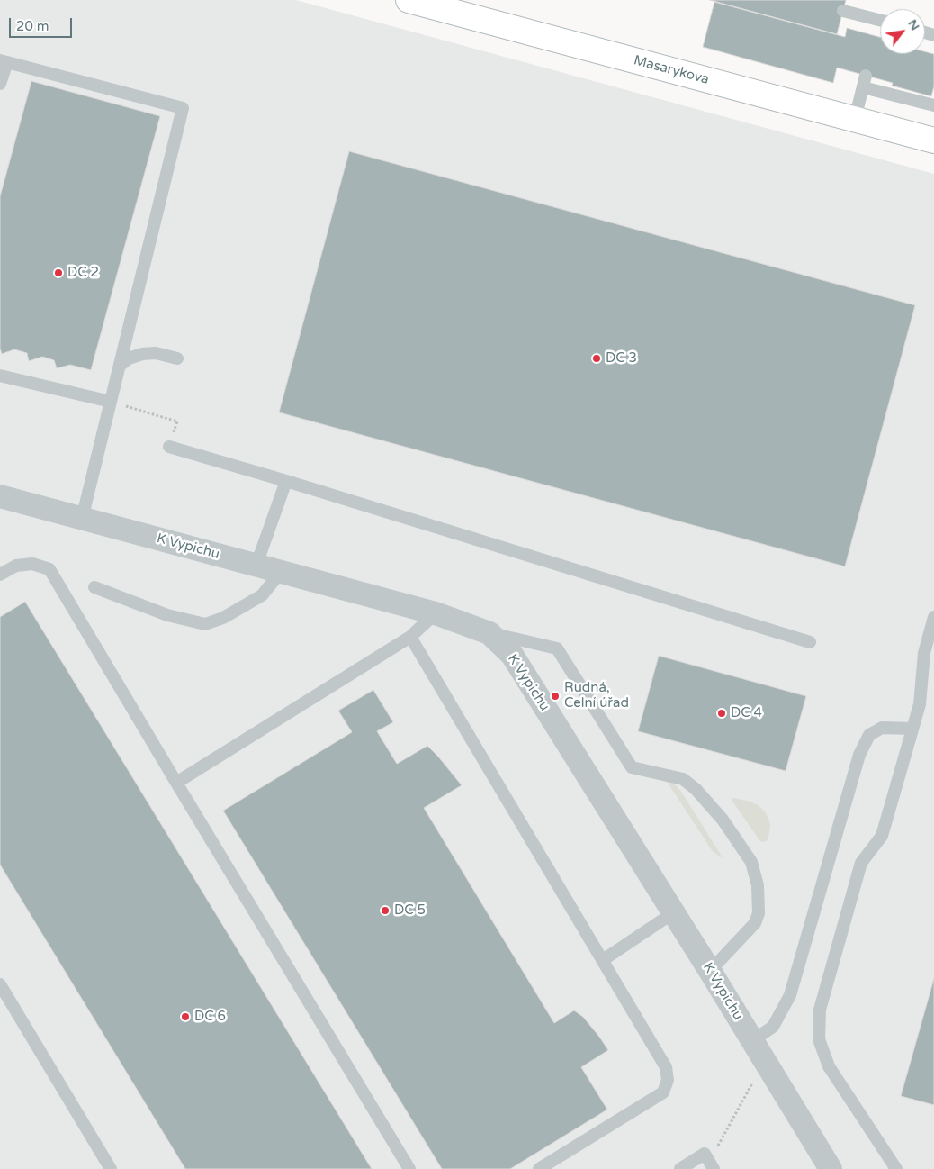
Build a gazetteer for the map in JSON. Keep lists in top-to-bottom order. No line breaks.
{"streets":{"main road":["Masarykova"],"street":["K Vypichu"]},"places":["DC 2","DC 3","Rudná, Celní úřad","DC 4","DC 5","DC 6"],"scale_bar":"20 m","north":"top right"}
